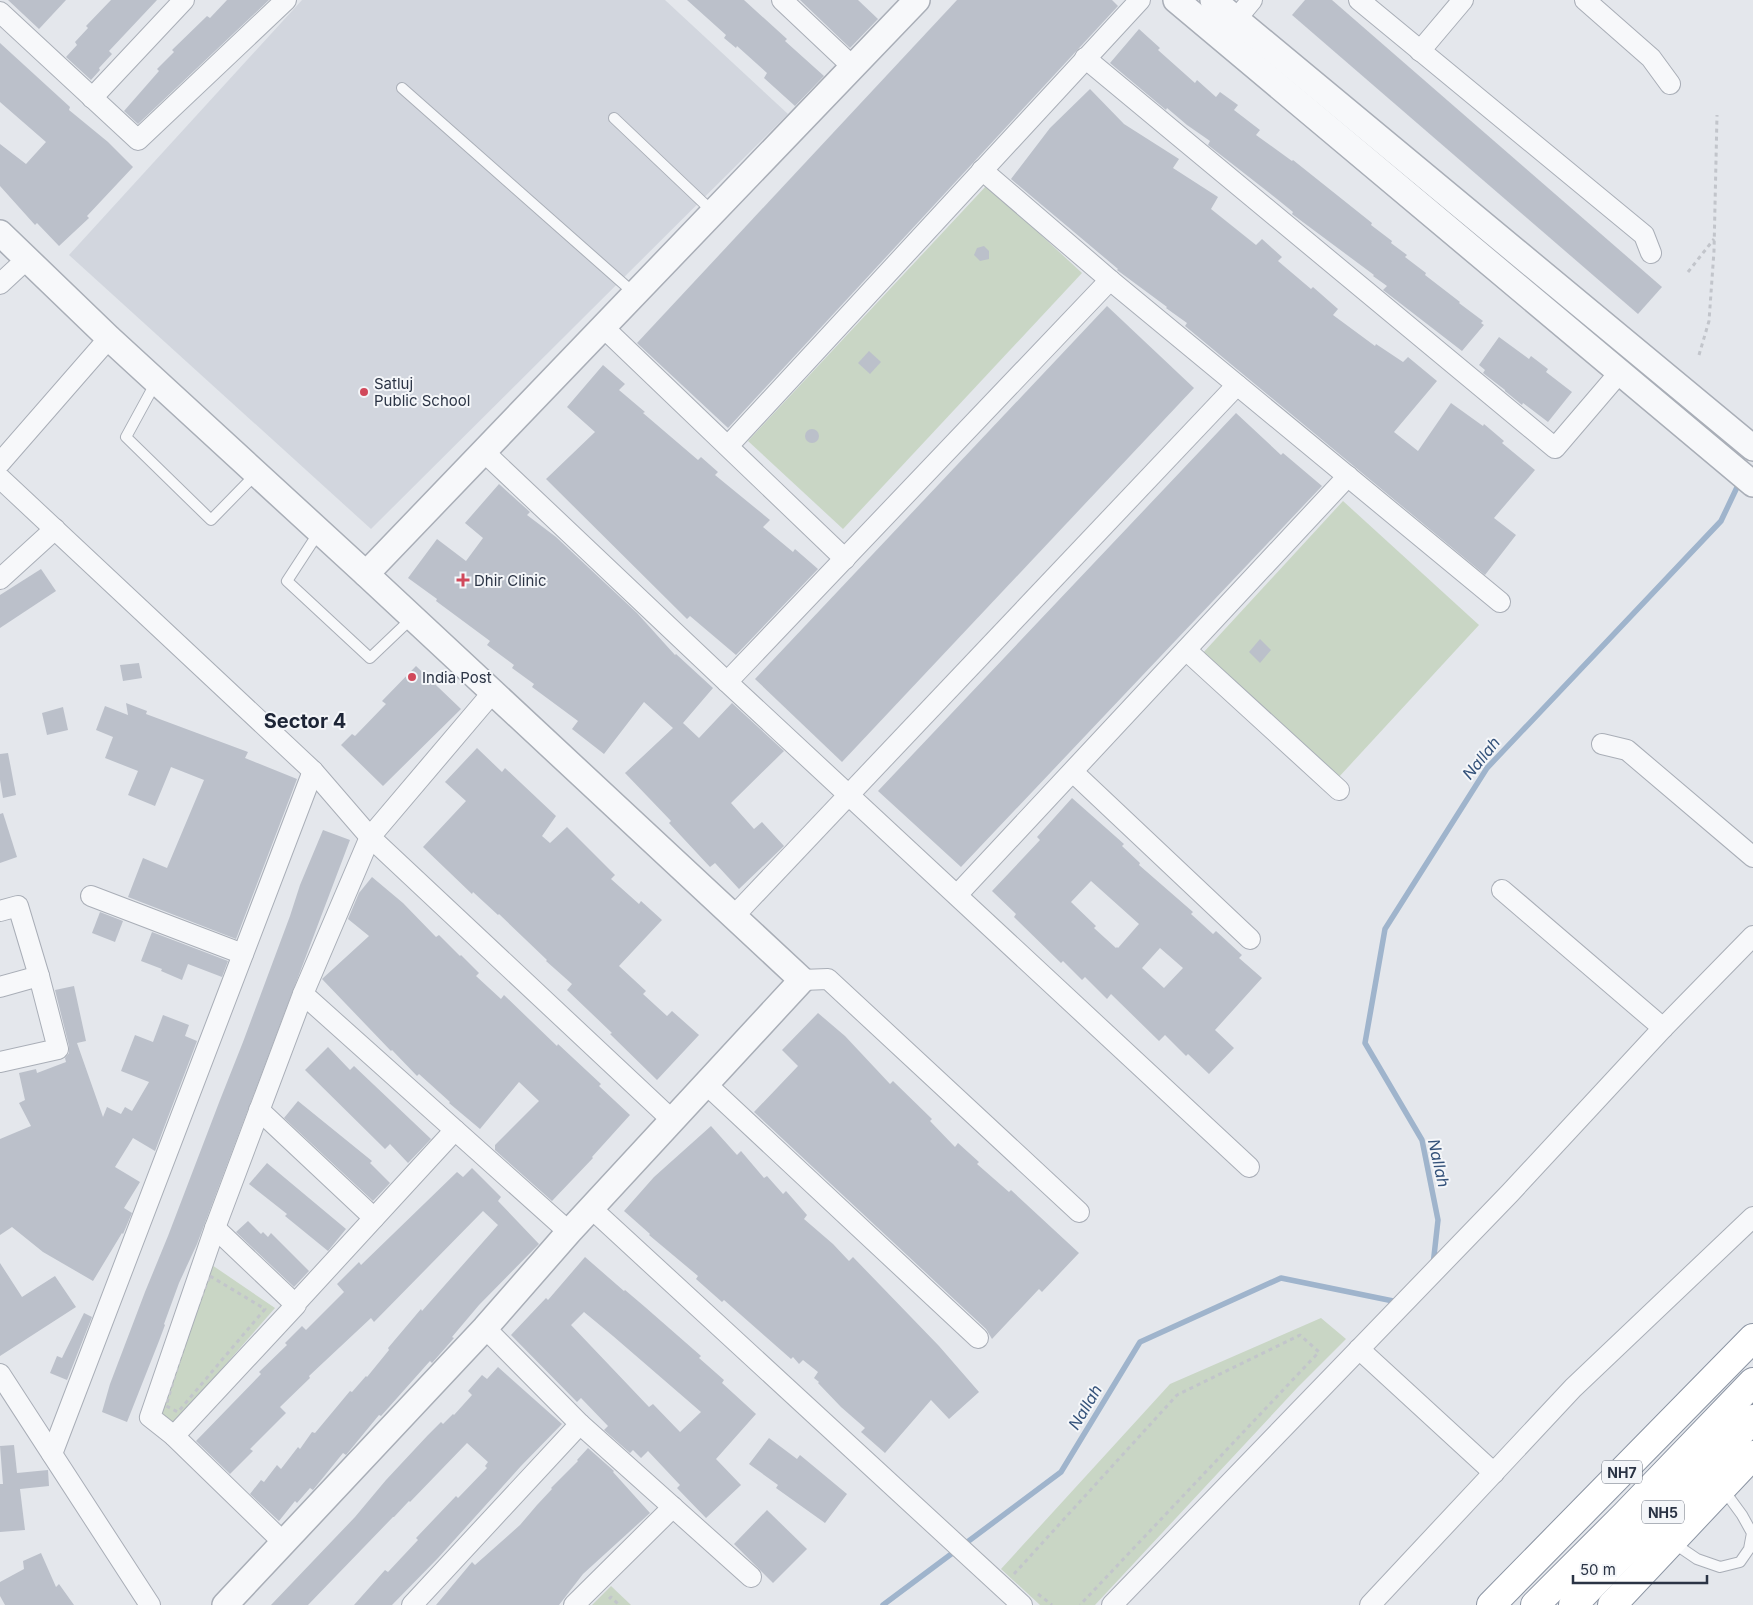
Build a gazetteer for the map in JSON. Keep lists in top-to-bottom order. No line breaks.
{"streets":{"highway":["NH7","NH5"]},"districts":["Sector 4"],"water":["Nallah"],"places":{"other":["Satluj Public School","India Post"],"health":["Dhir Clinic"]},"scale_bar":"50 m"}
